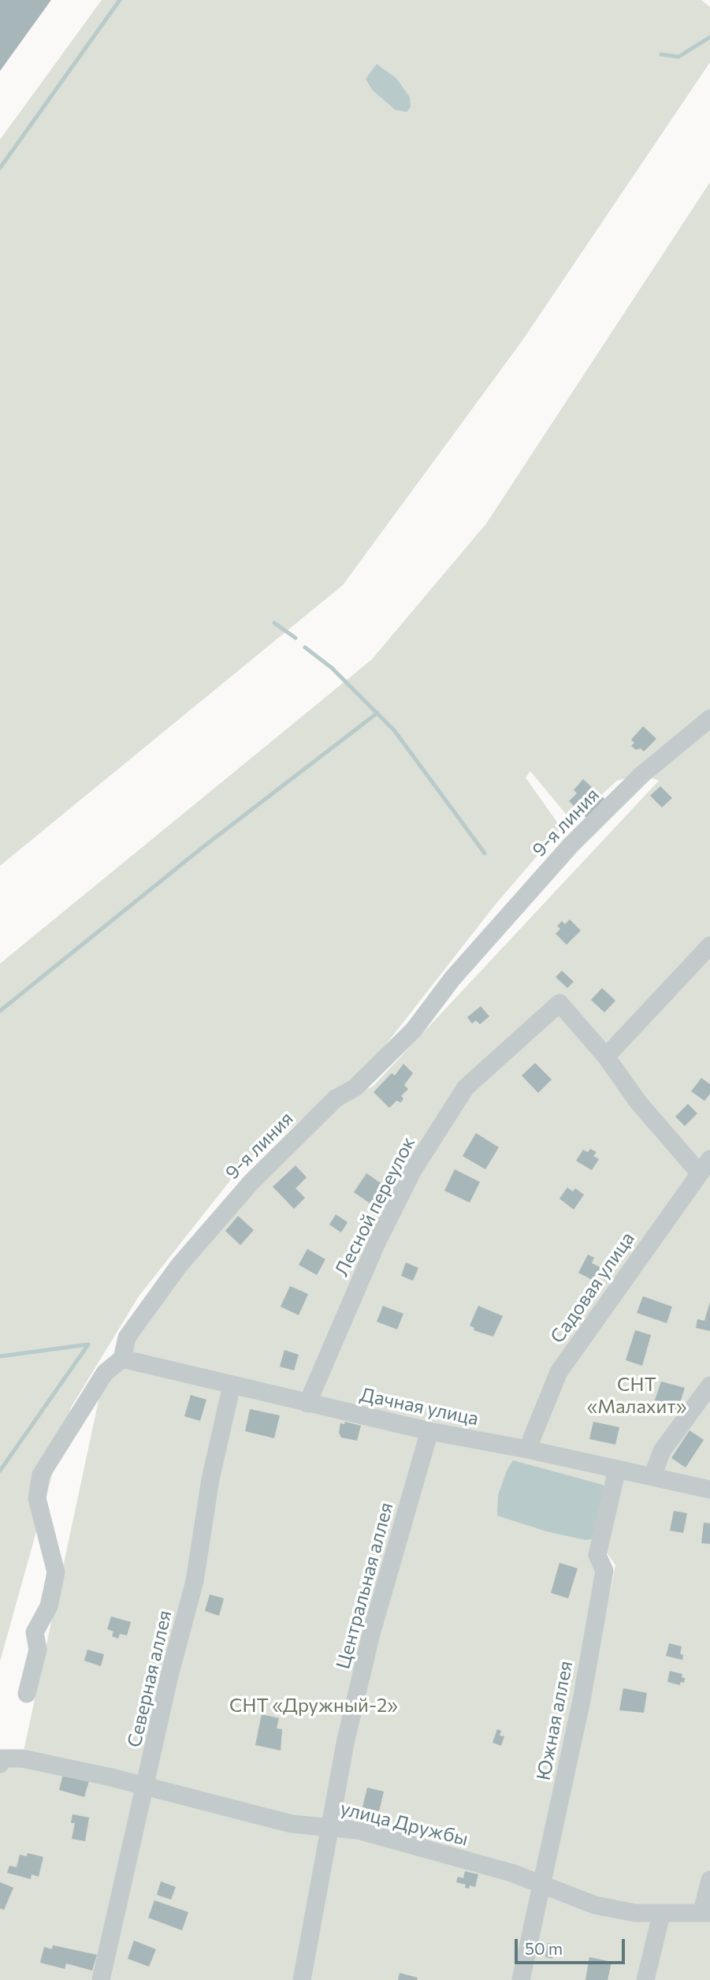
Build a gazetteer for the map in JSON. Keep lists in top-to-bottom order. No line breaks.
{"streets":{"street":["9-я линия","Лесной переулок","Садовая улица","Дачная улица","Центральная аллея","Северная аллея","Южная аллея","улица Дружбы"]},"crossings":[["9-я линия","Дачная улица"],["Лесной переулок","Дачная улица"],["Садовая улица","Дачная улица"],["Дачная улица","Центральная аллея"],["Дачная улица","Северная аллея"],["Дачная улица","Южная аллея"],["Центральная аллея","улица Дружбы"],["Северная аллея","улица Дружбы"],["Южная аллея","улица Дружбы"]],"parks":["СНТ «Малахит»","СНТ «Дружный-2»"],"scale_bar":"50 m"}
